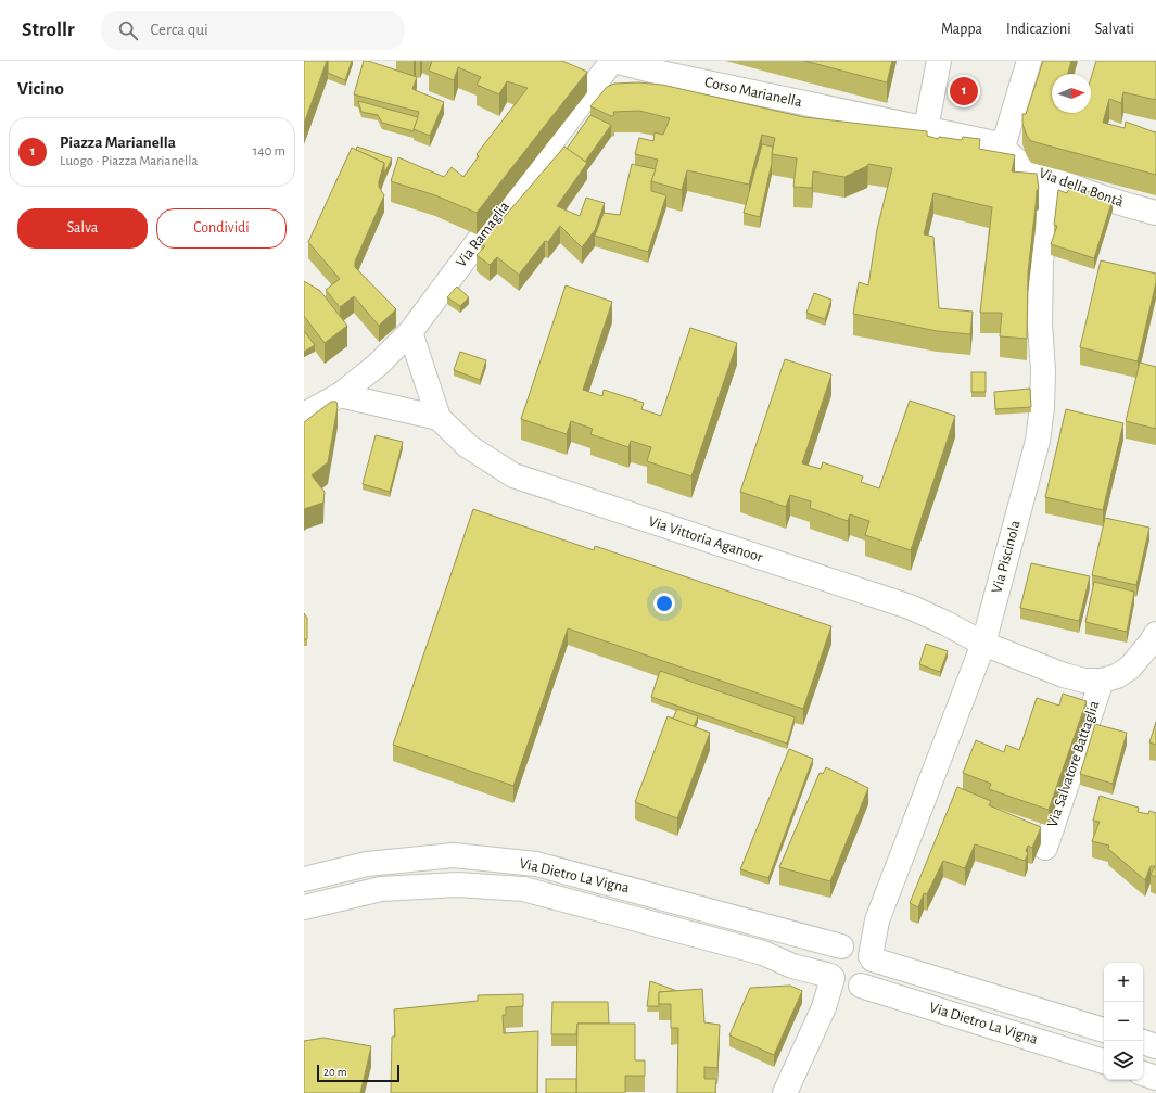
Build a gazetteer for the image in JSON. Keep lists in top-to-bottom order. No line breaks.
{"streets":{"street":["Corso Marianella","Via della Bontà","Via Ramaglia","Via Vittoria Aganoor","Via Piscinola","Via Salvatore Battaglia","Via Dietro La Vigna"]},"crossings":[["Corso Marianella","Via della Bontà"],["Corso Marianella","Via Ramaglia"],["Via della Bontà","Via Piscinola"],["Via Ramaglia","Via Vittoria Aganoor"],["Via Vittoria Aganoor","Via Piscinola"],["Via Vittoria Aganoor","Via Salvatore Battaglia"],["Via Piscinola","Via Salvatore Battaglia"],["Via Piscinola","Via Dietro La Vigna"]],"scale_bar":"20 m","north":"right","page":{"header":"Strollr","search":"Cerca qui","nav":["Mappa","Indicazioni","Salvati"],"heading":"Vicino","pins":"1","list":[{"mark":"1","name":"Piazza Marianella","note":"Luogo · Piazza Marianella","value":"140 m"}],"buttons":["Salva","Condividi"],"map_buttons":["+","−"],"scale":"20 m"}}
